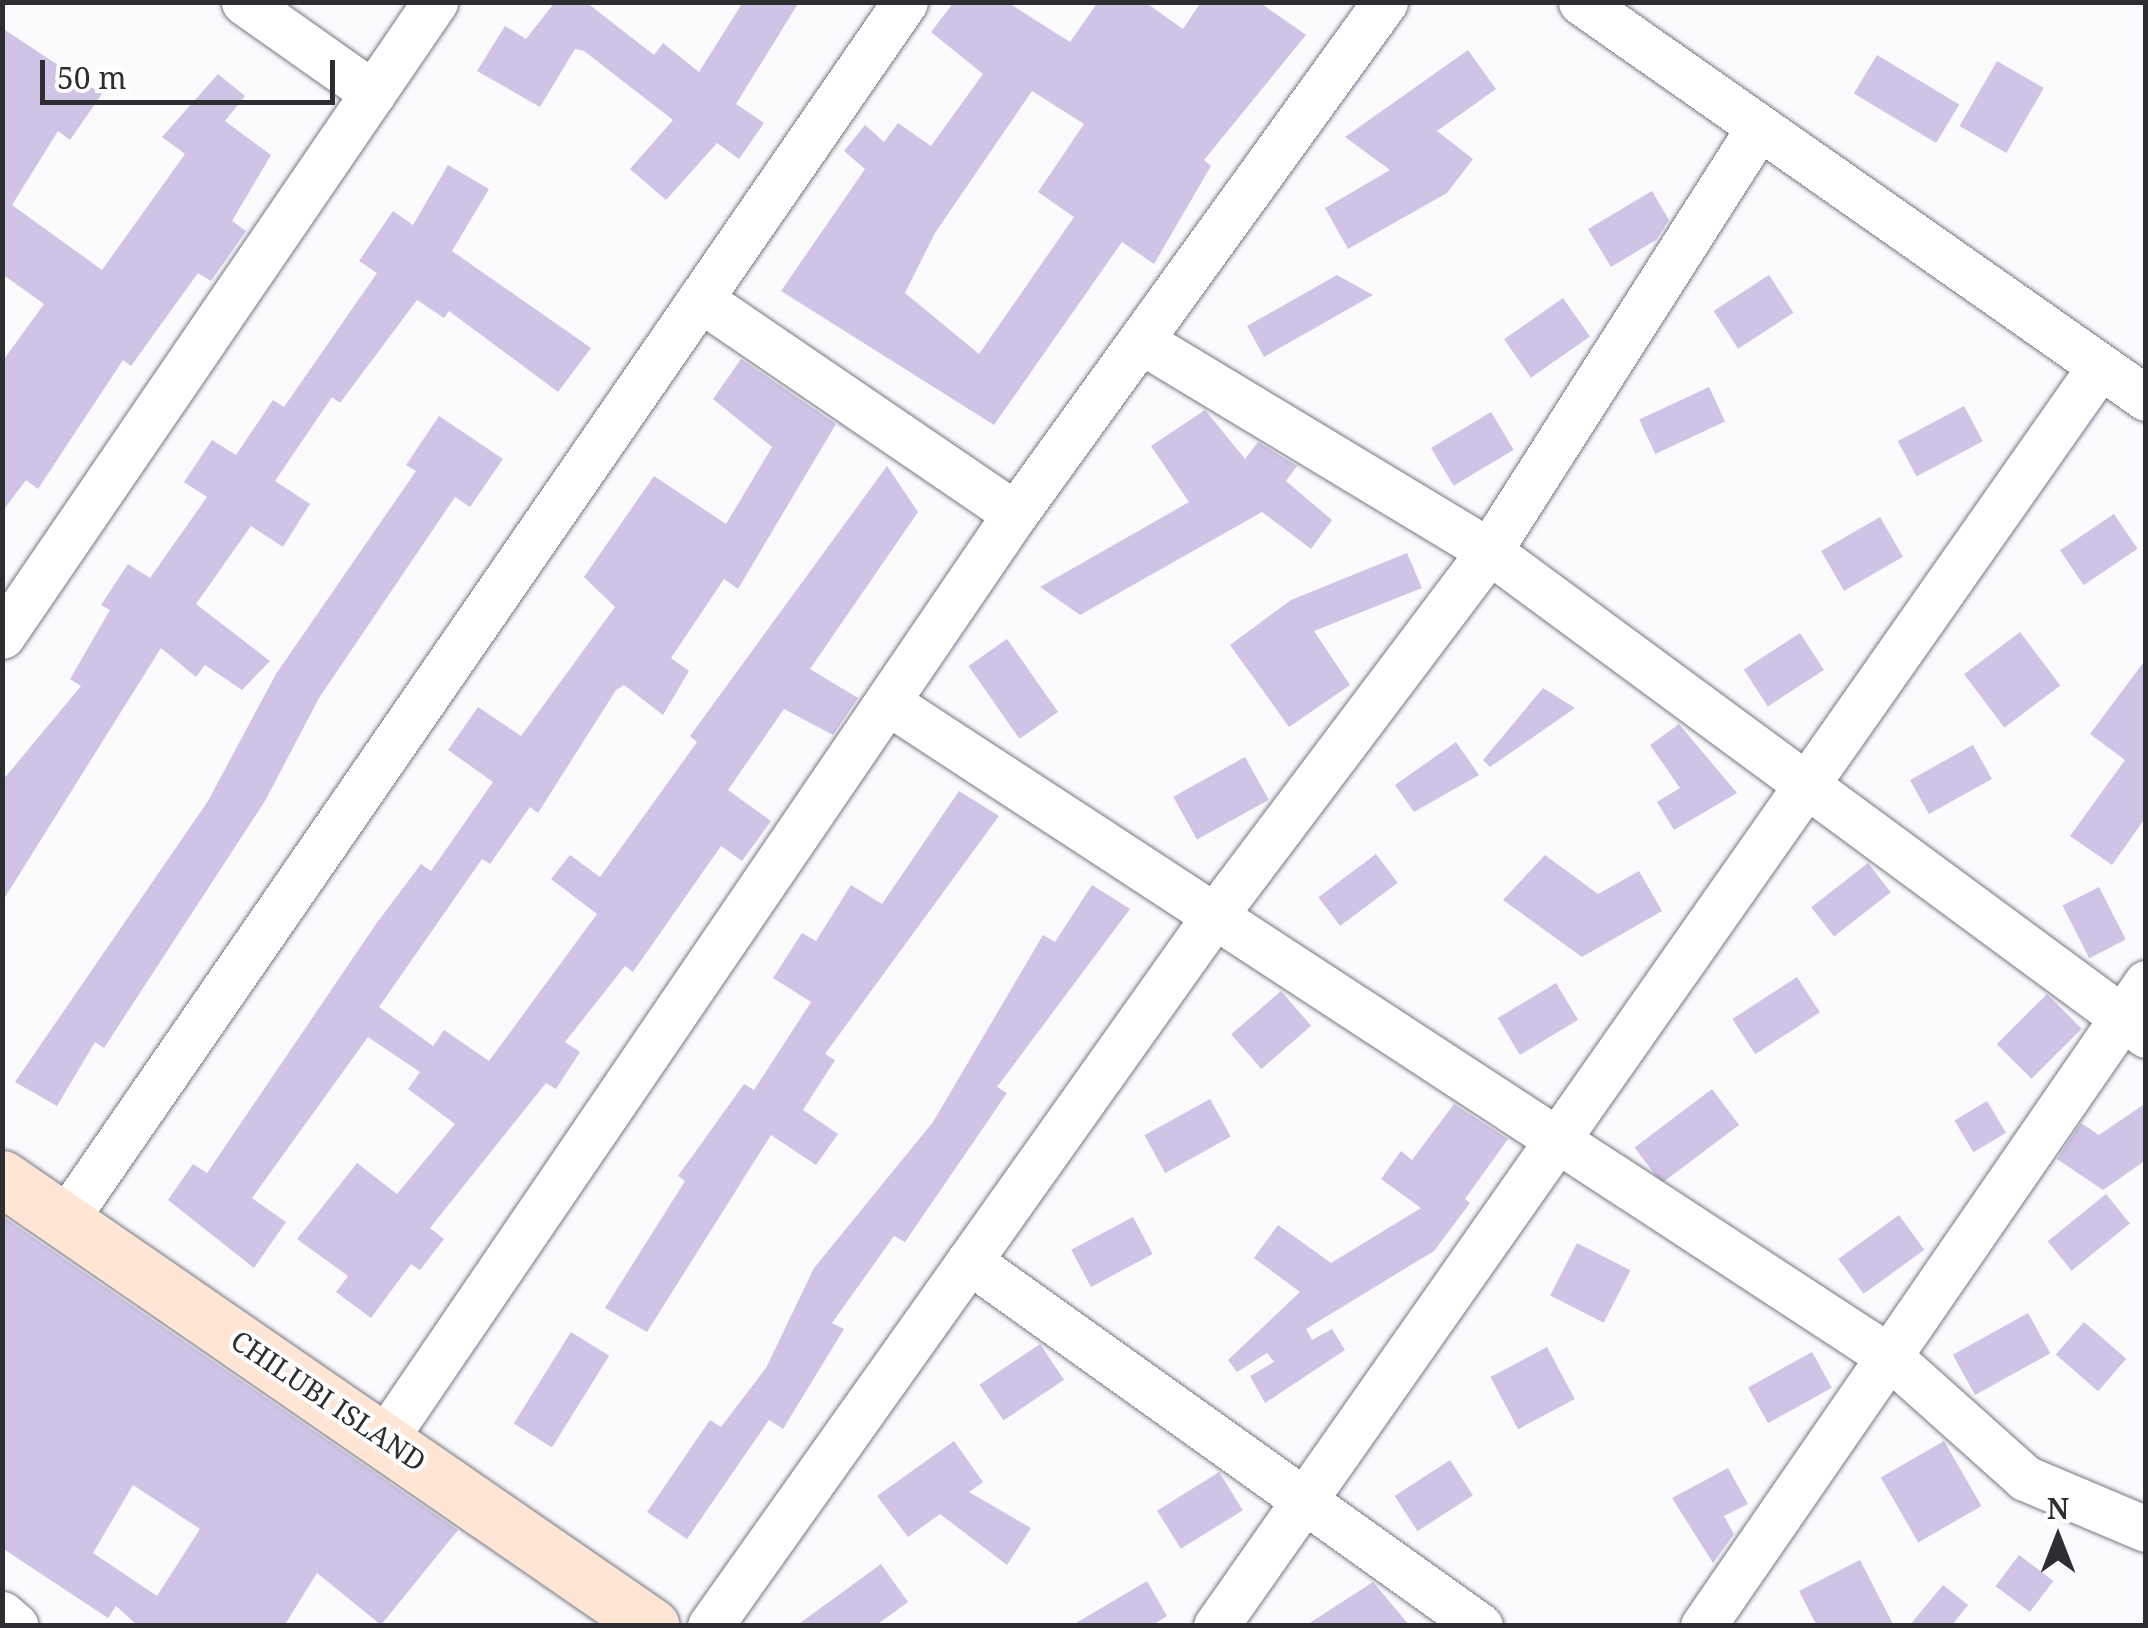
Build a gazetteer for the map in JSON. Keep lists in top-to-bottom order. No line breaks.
{"streets":{"street":["CHILUBI ISLAND"]},"scale_bar":"50 m","north":"top"}
